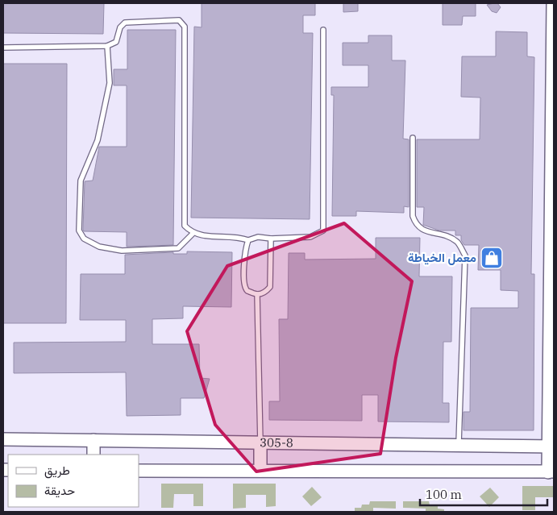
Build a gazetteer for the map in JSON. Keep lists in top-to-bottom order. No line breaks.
{"streets":{"street":["305-8"]},"places":{"shop":["معمل الخياطة"]},"legend":["طريق","حديقة"],"scale_bar":"100 m"}
